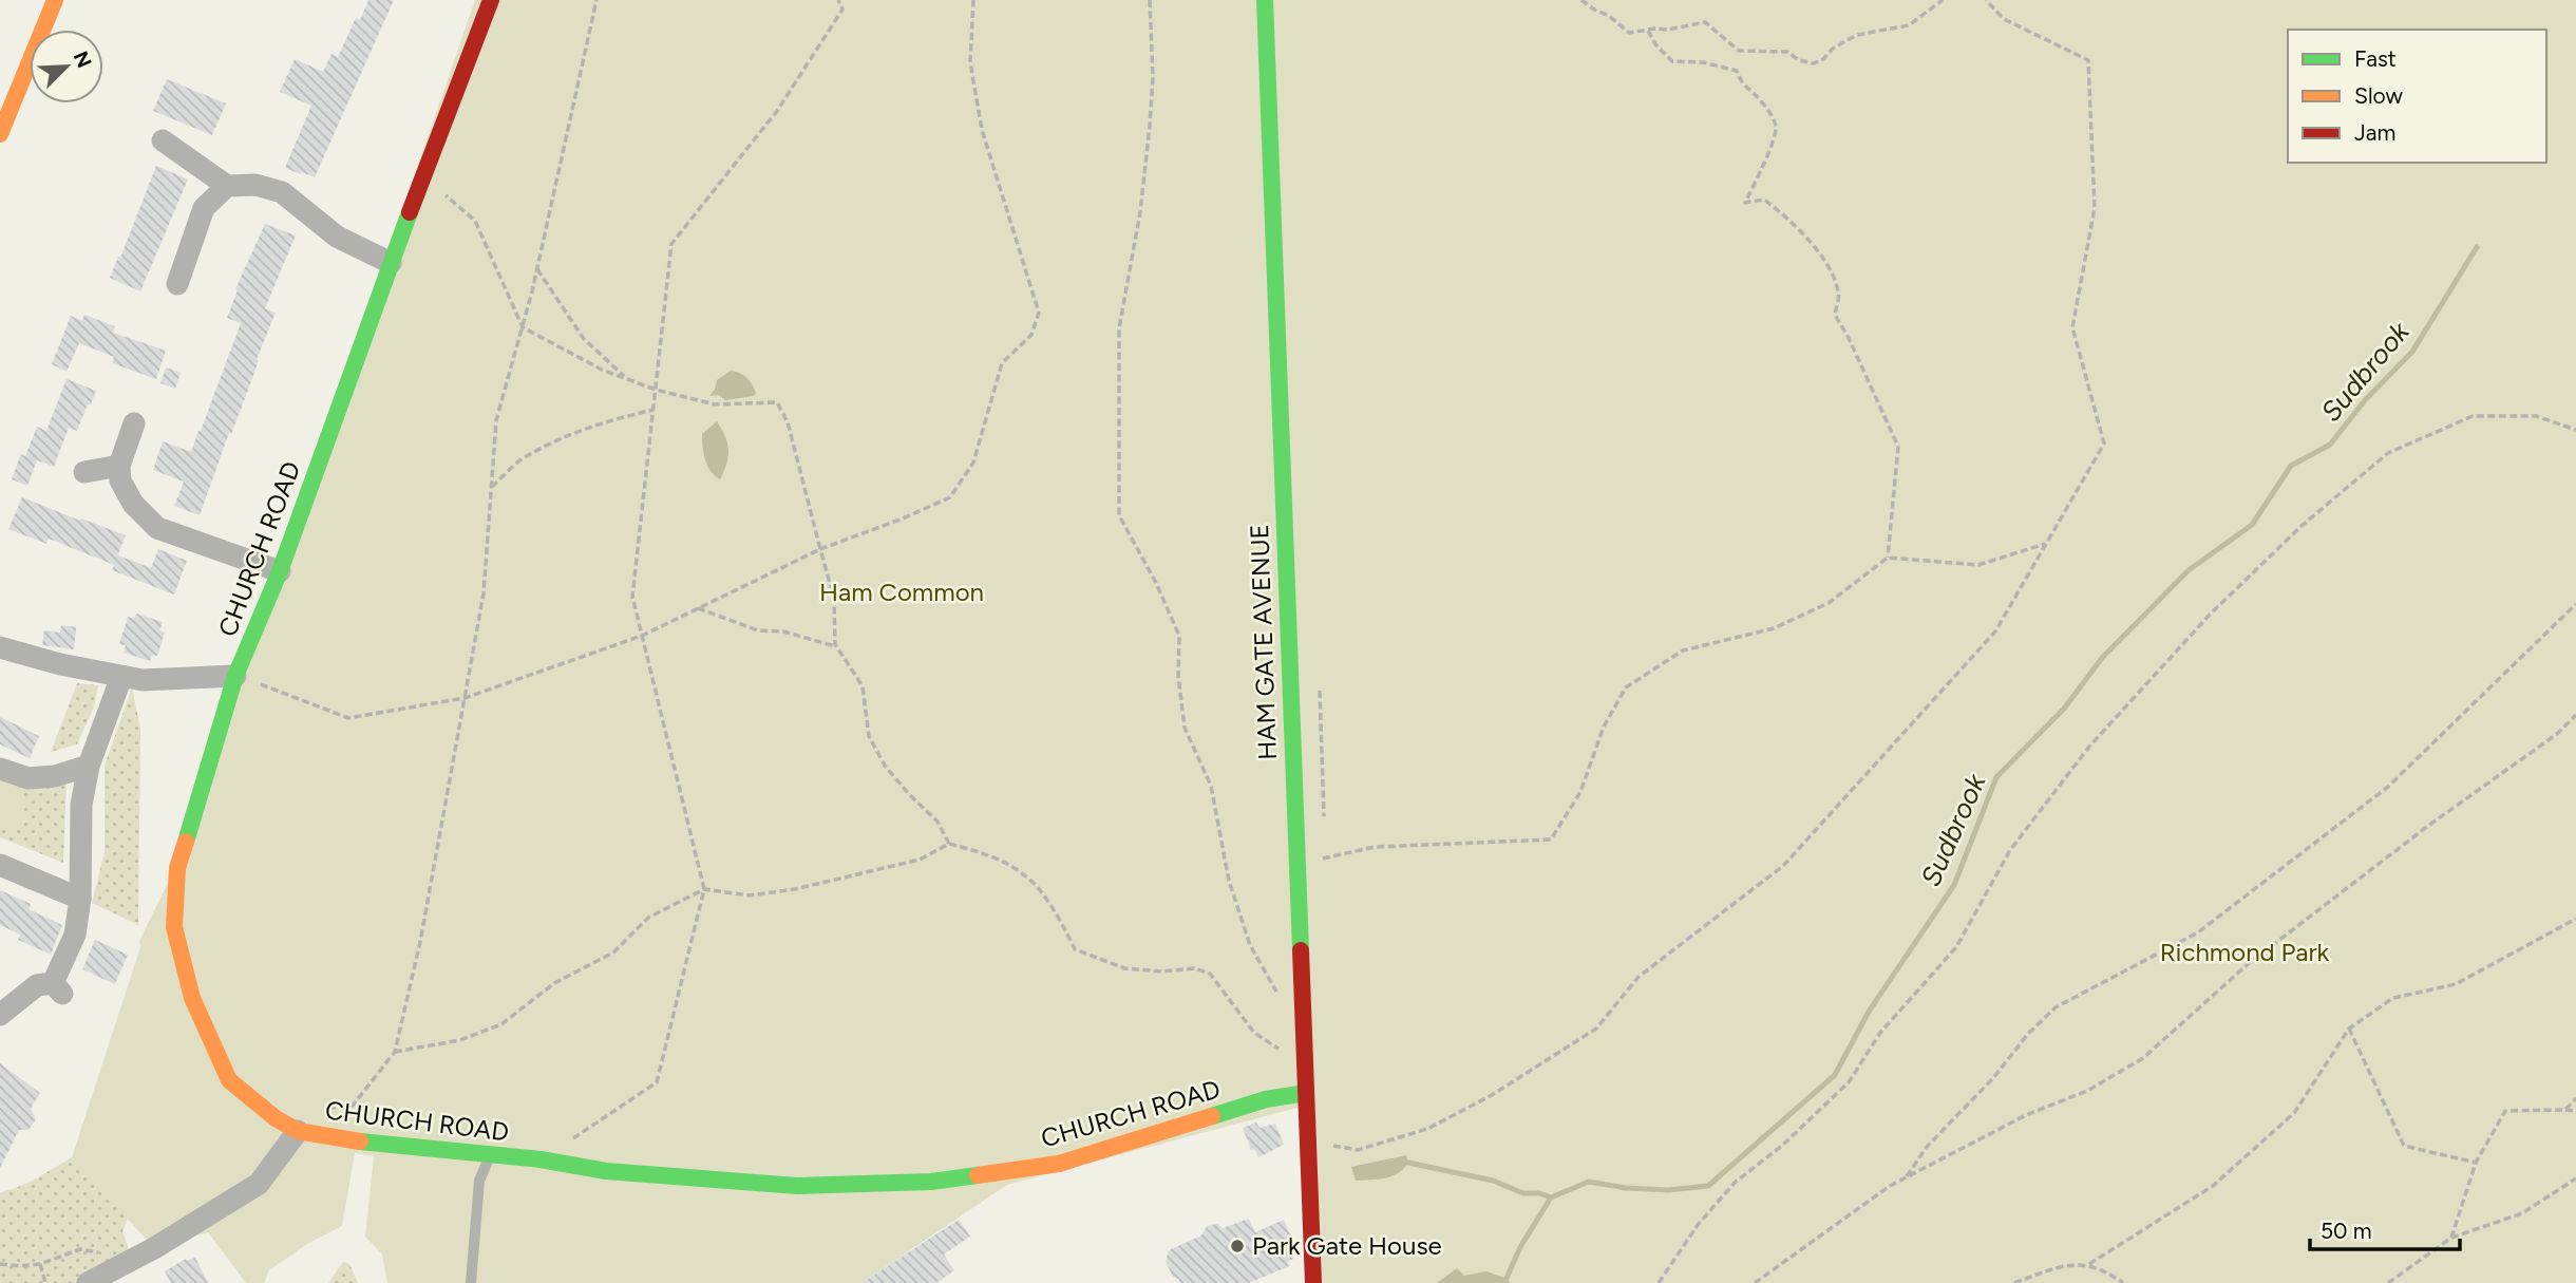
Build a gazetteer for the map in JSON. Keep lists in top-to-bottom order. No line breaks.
{"streets":{"street":["CHURCH ROAD","HAM GATE AVENUE"]},"crossings":[["CHURCH ROAD","HAM GATE AVENUE"]],"water":["Sudbrook"],"parks":["Ham Common","Richmond Park"],"places":["Park Gate House"],"legend":["Fast","Slow","Jam"],"scale_bar":"50 m","north":"top right"}
